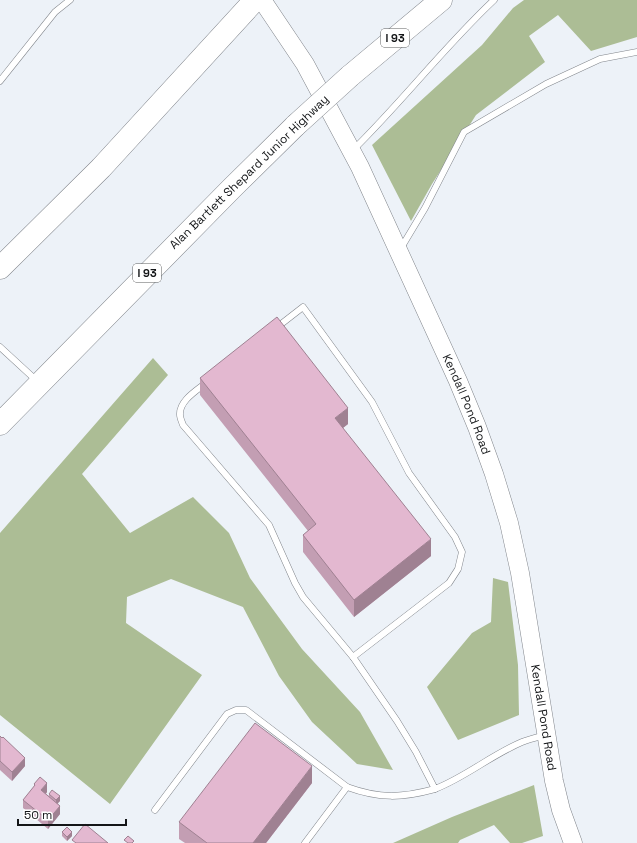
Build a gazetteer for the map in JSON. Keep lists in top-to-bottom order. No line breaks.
{"streets":{"highway":["I 93","Alan Bartlett Shepard Junior Highway"],"street":["Kendall Pond Road"]},"scale_bar":"50 m"}
